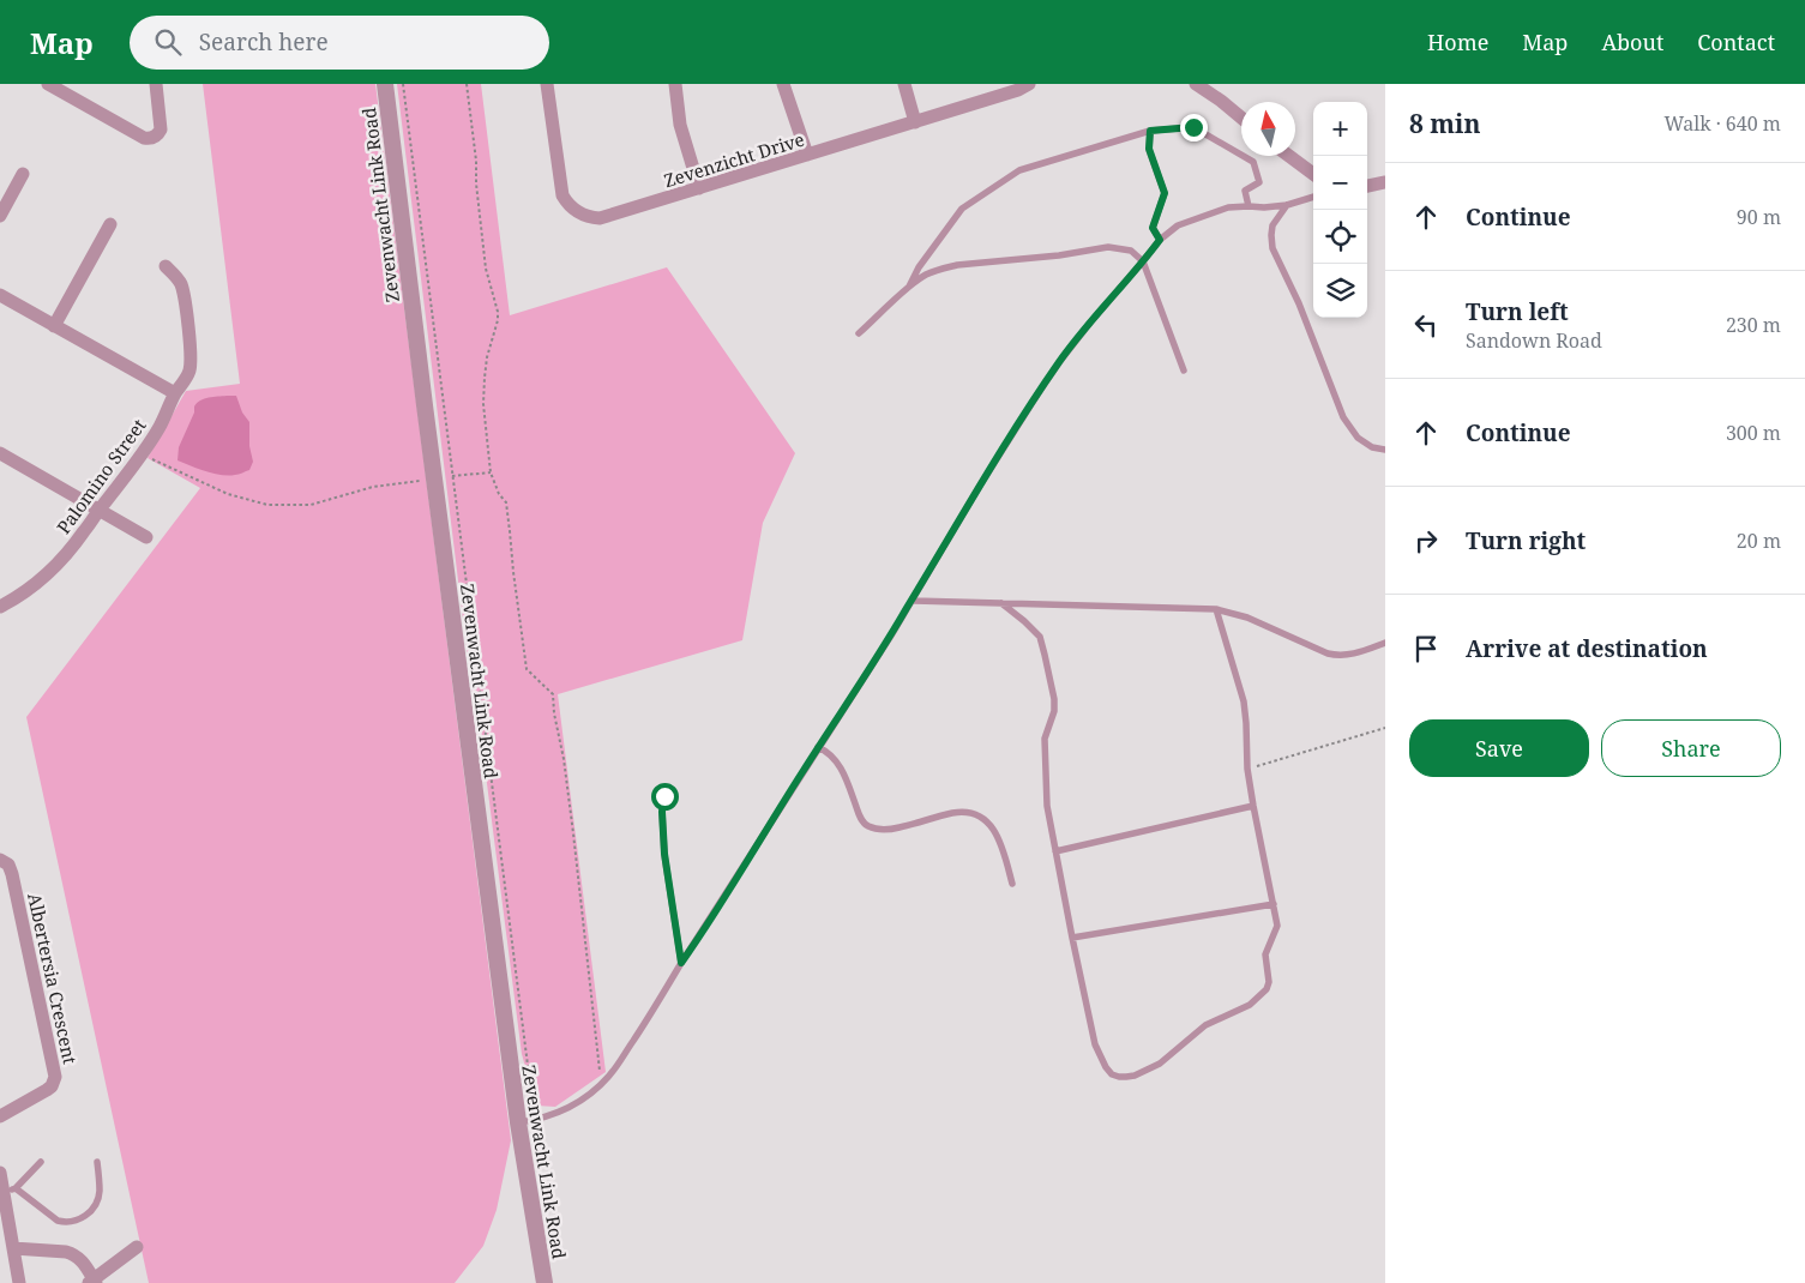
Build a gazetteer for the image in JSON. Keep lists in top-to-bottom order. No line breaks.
{"streets":{"street":["Zevenzicht Drive","Zevenwacht Link Road","Palomino Street","Albertersia Crescent"]},"north":"top","page":{"header":"Map","search":"Search here","nav":["Home","Map","About","Contact"],"heading":["8 min","Walk · 640 m"],"map_buttons":["+","−"],"list":[["Continue","90 m"],["Turn left","Sandown Road","230 m"],["Continue","300 m"],["Turn right","20 m"],"Arrive at destination"],"buttons":["Save","Share"]}}
